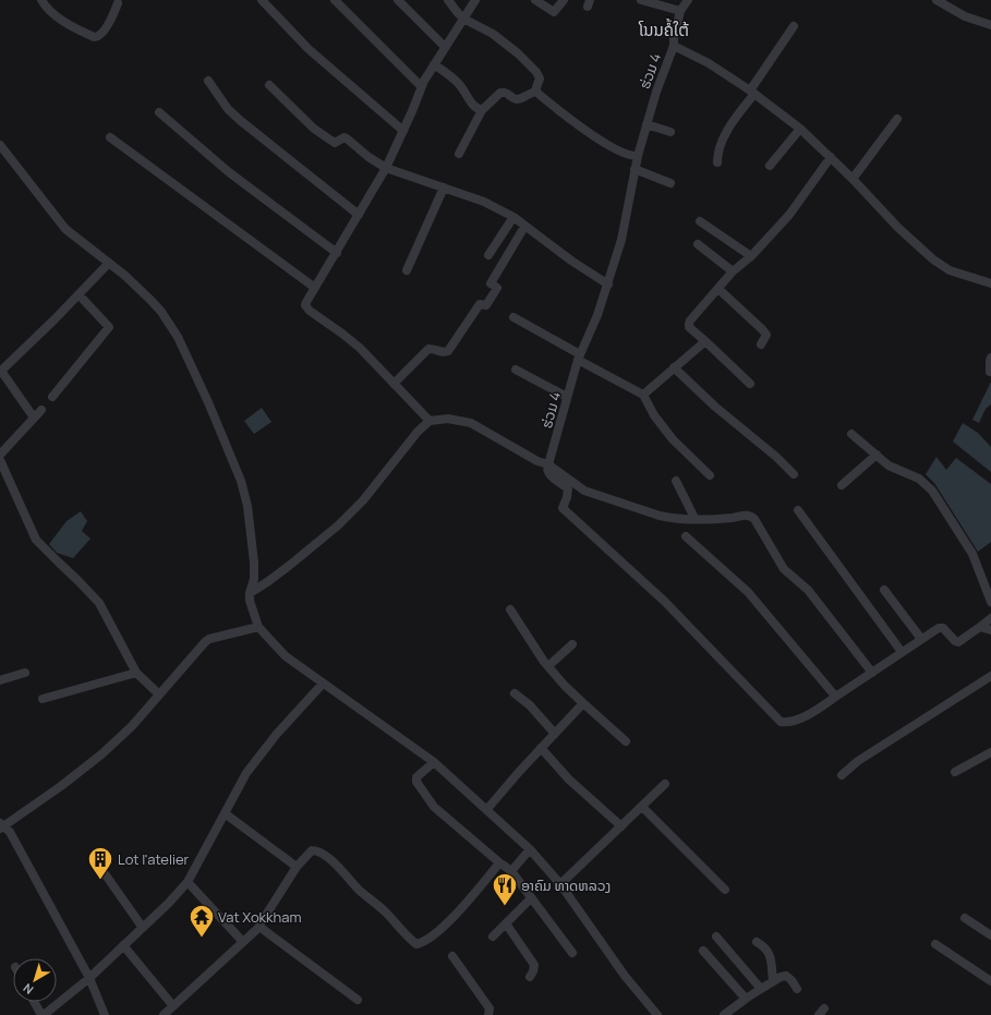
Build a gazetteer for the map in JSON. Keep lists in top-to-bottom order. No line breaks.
{"streets":{"street":["ຮ່ວມ 4"]},"districts":["ໂນນຄໍ້ໃຕ້"],"places":{"building":["Lot l'atelier"],"restaurant":["ອາຄົມ ທາດຫລວງ"],"temple":["Vat Xokkham"]},"north":"bottom left"}
